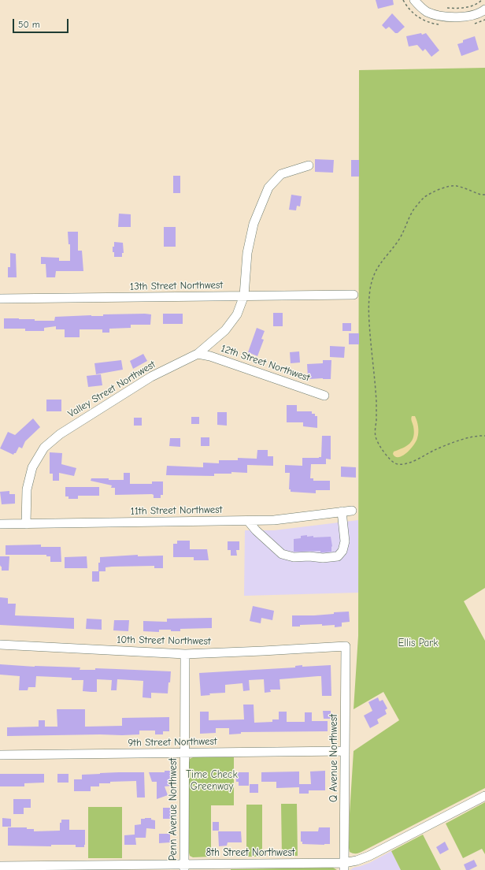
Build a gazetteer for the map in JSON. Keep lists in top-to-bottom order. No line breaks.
{"streets":{"street":["13th Street Northwest","12th Street Northwest","Valley Street Northwest","11th Street Northwest","10th Street Northwest","9th Street Northwest","Q Avenue Northwest","Penn Avenue Northwest","8th Street Northwest"]},"crossings":[["13th Street Northwest","Valley Street Northwest"],["12th Street Northwest","Valley Street Northwest"],["Valley Street Northwest","11th Street Northwest"],["10th Street Northwest","Q Avenue Northwest"],["10th Street Northwest","Penn Avenue Northwest"],["9th Street Northwest","Q Avenue Northwest"],["9th Street Northwest","Penn Avenue Northwest"],["Q Avenue Northwest","8th Street Northwest"],["Penn Avenue Northwest","8th Street Northwest"]],"parks":["Ellis Park","Time Check Greenway"],"scale_bar":"50 m"}
